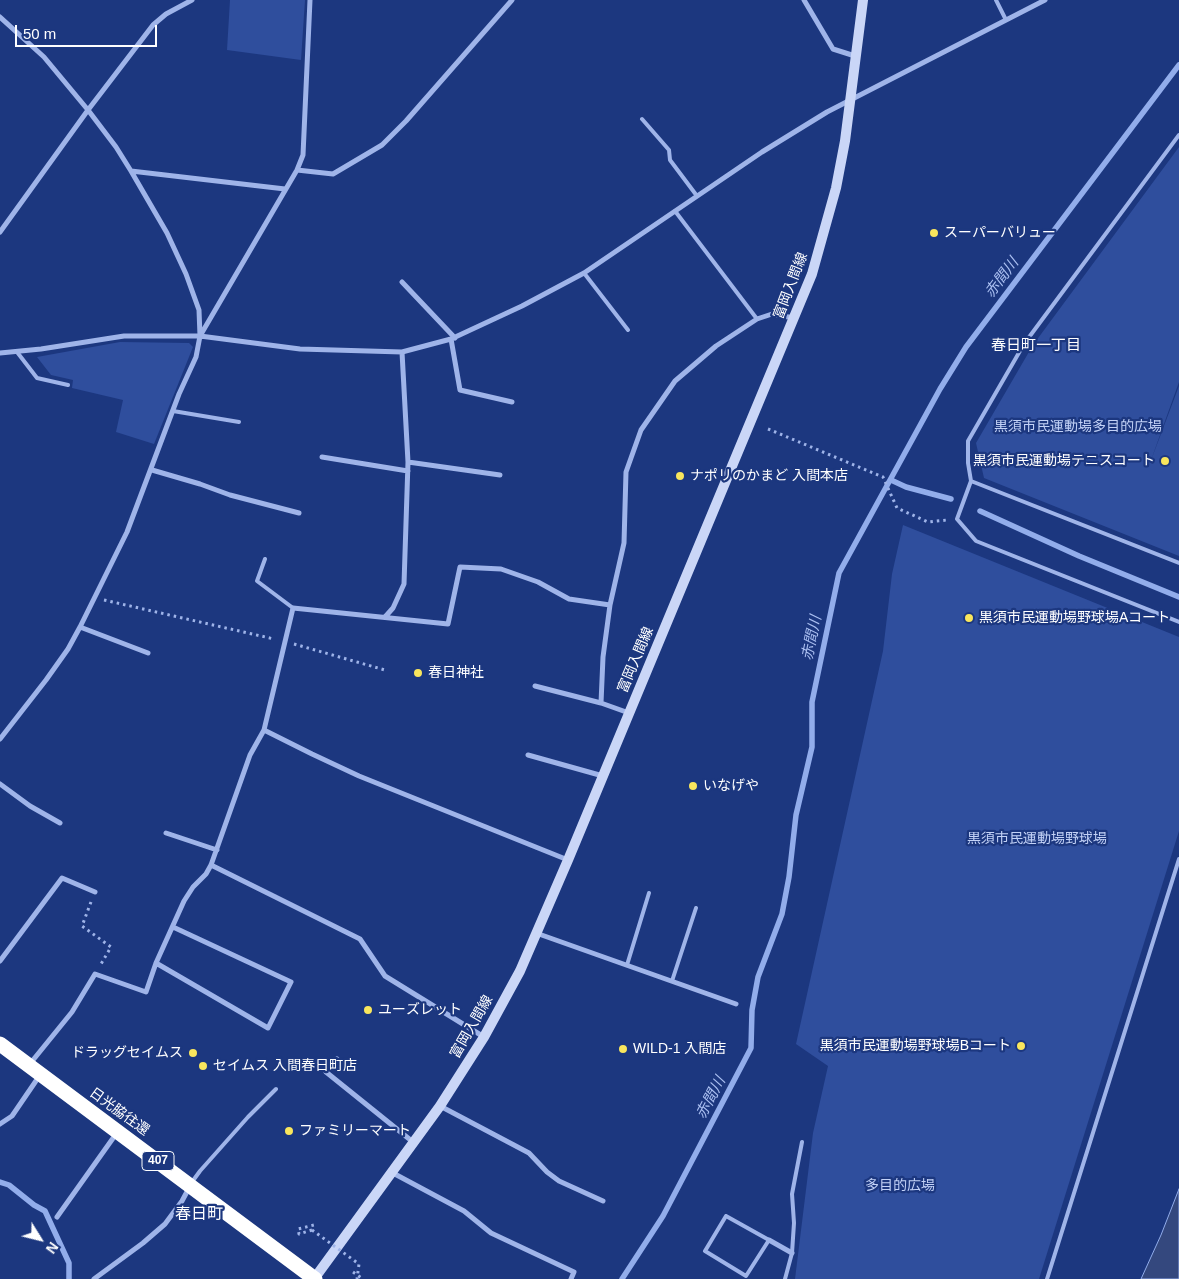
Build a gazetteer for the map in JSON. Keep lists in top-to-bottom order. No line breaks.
{"streets":{"highway":["日光脇往還","407"],"main road":["富岡入間線"]},"crossings":[["富岡入間線","日光脇往還"]],"districts":["春日町一丁目","春日町"],"water":["赤間川"],"parks":["黒須市民運動場多目的広場","黒須市民運動場野球場","多目的広場"],"places":["スーパーバリュー","黒須市民運動場テニスコート","ナポリのかまど 入間本店","黒須市民運動場野球場Aコート","春日神社","いなげや","ユーズレット","黒須市民運動場野球場Bコート","WILD-1 入間店","ドラッグセイムス","セイムス 入間春日町店","ファミリーマート"],"scale_bar":"50 m","north":"bottom right"}
